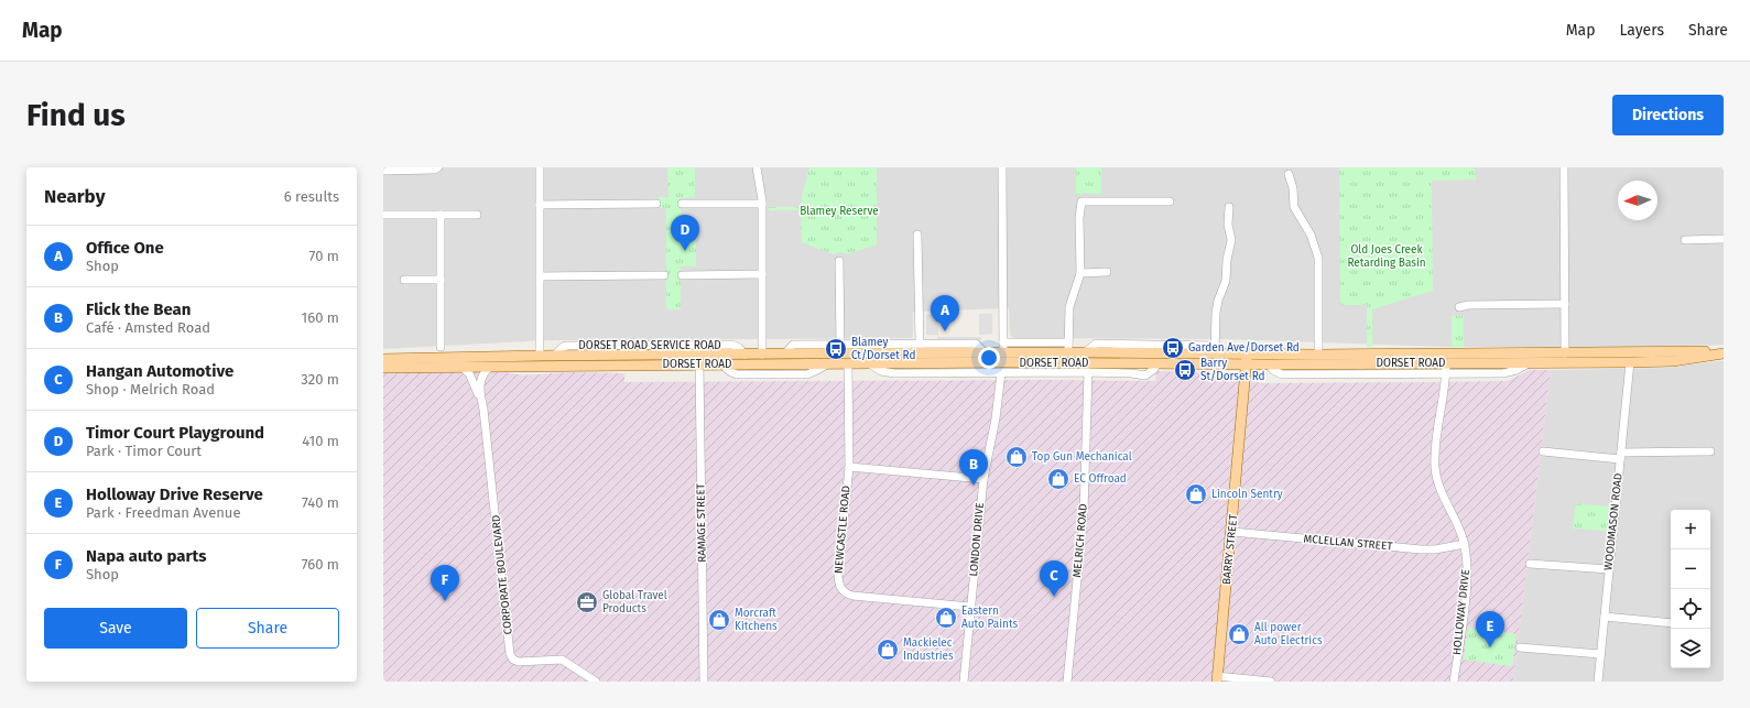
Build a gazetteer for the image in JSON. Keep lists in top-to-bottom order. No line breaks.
{"streets":{"main road":["DORSET ROAD","BARRY STREET"],"street":["DORSET ROAD SERVICE ROAD","WOODMASON ROAD","RAMAGE STREET","NEWCASTLE ROAD","LONDON DRIVE","MELRICH ROAD","MCLELLAN STREET","CORPORATE BOULEVARD","HOLLOWAY DRIVE"]},"crossings":[["DORSET ROAD SERVICE ROAD","DORSET ROAD"],["DORSET ROAD","WOODMASON ROAD"],["DORSET ROAD","RAMAGE STREET"],["DORSET ROAD","NEWCASTLE ROAD"],["DORSET ROAD","BARRY STREET"],["DORSET ROAD","CORPORATE BOULEVARD"],["DORSET ROAD","HOLLOWAY DRIVE"],["NEWCASTLE ROAD","LONDON DRIVE"],["MCLELLAN STREET","BARRY STREET"],["MCLELLAN STREET","HOLLOWAY DRIVE"]],"parks":["Blamey Reserve","Old Joes Creek Retarding Basin"],"places":{"bus stop":["Garden Ave/Dorset Rd","Blamey Ct/Dorset Rd","Barry St/Dorset Rd"],"shop":["Top Gun Mechanical","EC Offroad","Lincoln Sentry","Eastern Auto Paints","Morcraft Kitchens","All power Auto Electrics","Mackielec Industries"],"office":["Global Travel Products"]},"north":"left","page":{"header":"Map","nav":["Map","Layers","Share"],"buttons":["Directions",["Save","Share"]],"title":"Find us","heading":["Nearby","6 results"],"pins":["D","A","B","C","F","E"],"list":[{"mark":"A","name":"Office One","note":"Shop","value":"70 m"},{"mark":"B","name":"Flick the Bean","note":"Café · Amsted Road","value":"160 m"},{"mark":"C","name":"Hangan Automotive","note":"Shop · Melrich Road","value":"320 m"},{"mark":"D","name":"Timor Court Playground","note":"Park · Timor Court","value":"410 m"},{"mark":"E","name":"Holloway Drive Reserve","note":"Park · Freedman Avenue","value":"740 m"},{"mark":"F","name":"Napa auto parts","note":"Shop","value":"760 m"}],"map_buttons":["+","−"]}}
